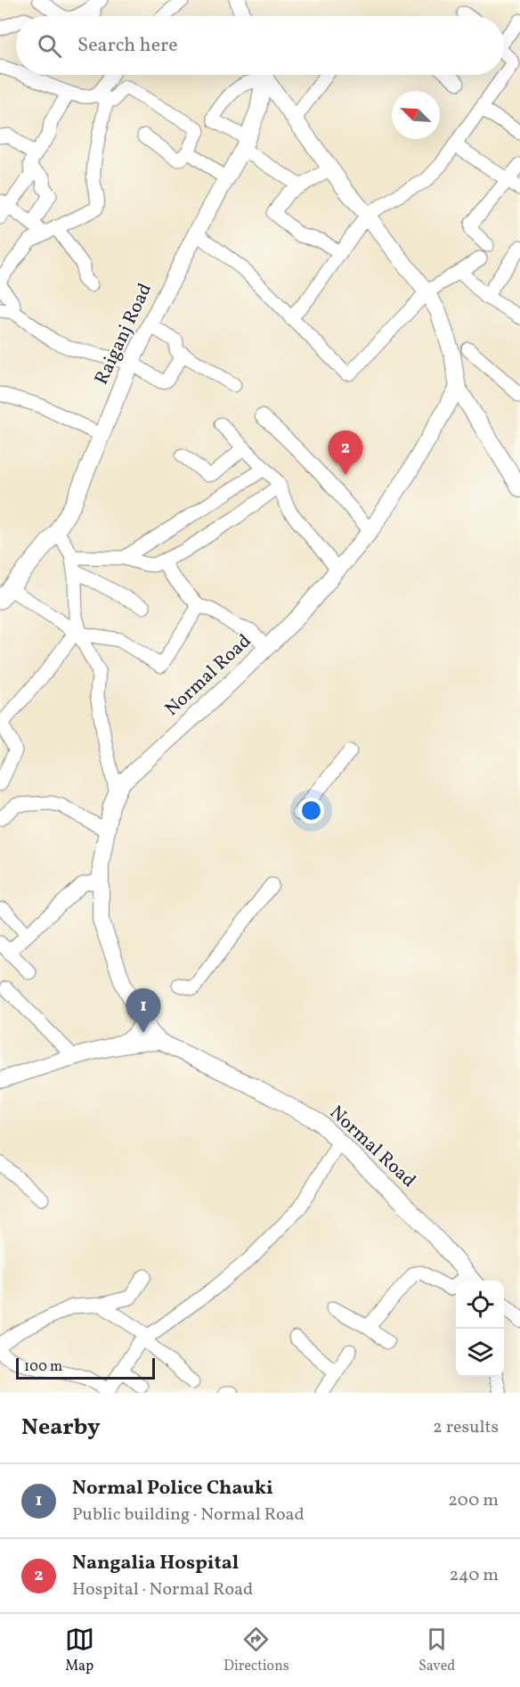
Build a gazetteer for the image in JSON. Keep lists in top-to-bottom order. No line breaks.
{"streets":{"main road":["Raiganj Road","Normal Road"]},"scale_bar":"100 m","north":"top left","page":{"search":"Search here","pins":["2","1"],"scale":"100 m","heading":["Nearby","2 results"],"list":[{"mark":"1","name":"Normal Police Chauki","note":"Public building · Normal Road","value":"200 m"},{"mark":"2","name":"Nangalia Hospital","note":"Hospital · Normal Road","value":"240 m"}],"nav":["Map","Directions","Saved"]}}
